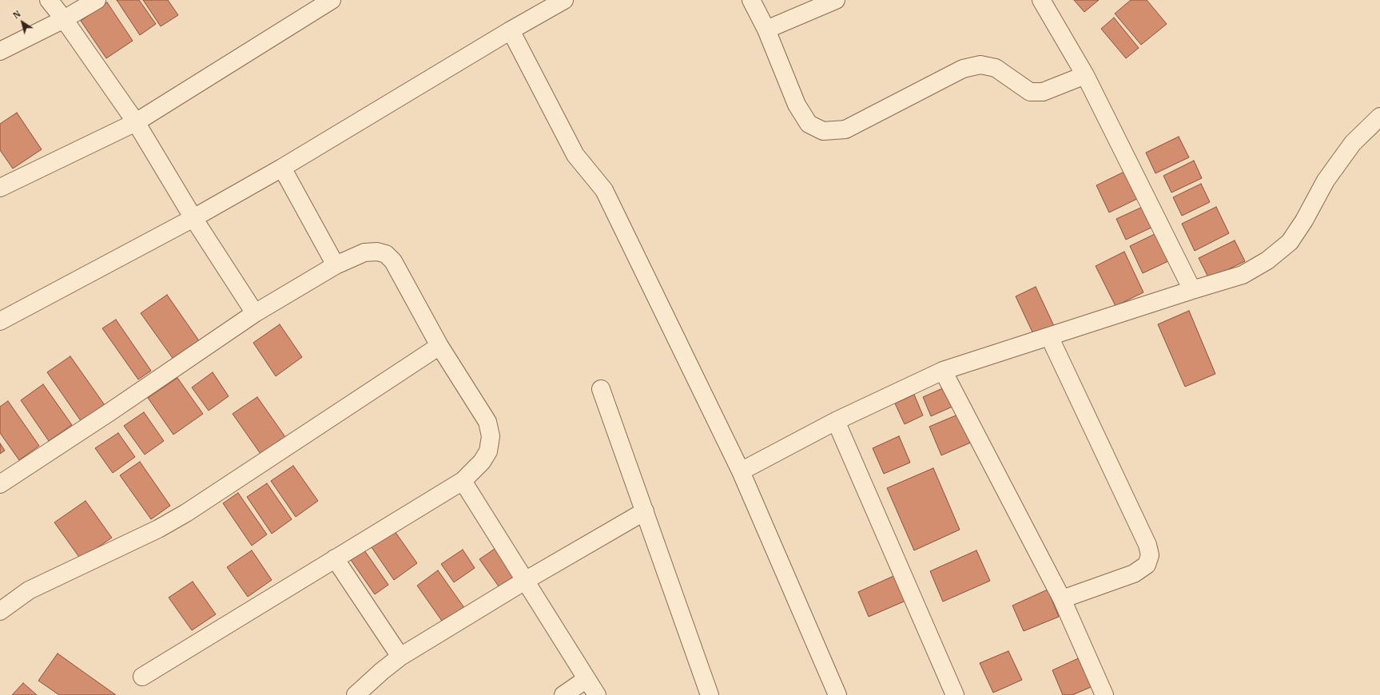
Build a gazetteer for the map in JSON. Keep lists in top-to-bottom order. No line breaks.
{"north":"top left"}
